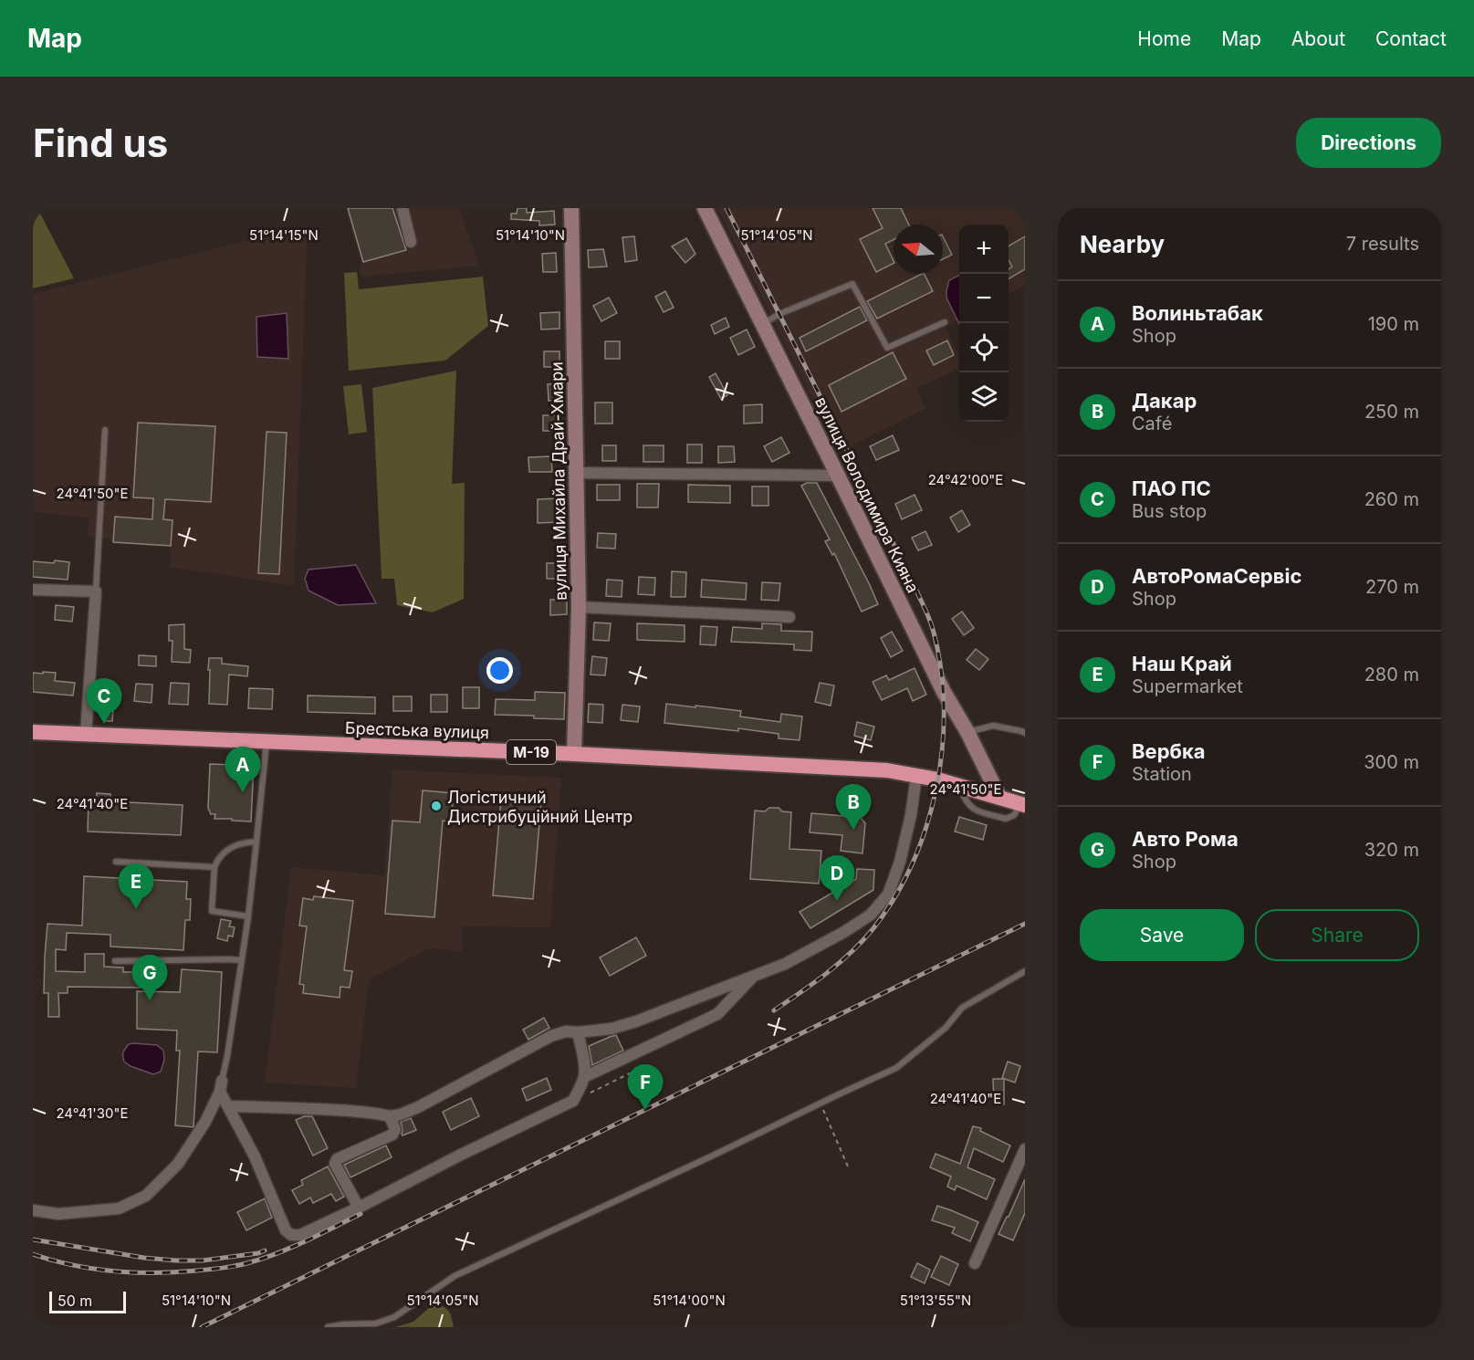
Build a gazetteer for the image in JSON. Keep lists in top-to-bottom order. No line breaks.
{"streets":{"highway":["Брестська вулиця","М-19"],"main road":["вулиця Михайла Драй-Хмари","вулиця Володимира Кияна"]},"crossings":[["вулиця Михайла Драй-Хмари","Брестська вулиця"],["вулиця Володимира Кияна","Брестська вулиця"]],"places":["Логістичний Дистрибуційний Центр"],"scale_bar":"50 m","north":"left","page":{"header":"Map","nav":["Home","Map","About","Contact"],"buttons":["Directions",["Save","Share"]],"title":"Find us","heading":["Nearby","7 results"],"map_buttons":["+","−"],"list":[{"mark":"A","name":"Волиньтабак","note":"Shop","value":"190 m"},{"mark":"B","name":"Дакар","note":"Café","value":"250 m"},{"mark":"C","name":"ПАО ПС","note":"Bus stop","value":"260 m"},{"mark":"D","name":"АвтоРомаСервіс","note":"Shop","value":"270 m"},{"mark":"E","name":"Наш Край","note":"Supermarket","value":"280 m"},{"mark":"F","name":"Вербка","note":"Station","value":"300 m"},{"mark":"G","name":"Авто Рома","note":"Shop","value":"320 m"}],"pins":["C","A","B","D","E","G","F"],"scale":"50 m"},"coordinates":["51°14'15\"N","51°14'10\"N","51°14'05\"N","24°42'00\"E","24°41'50\"E","24°41'40\"E","24°41'30\"E","51°14'00\"N","51°13'55\"N"]}
